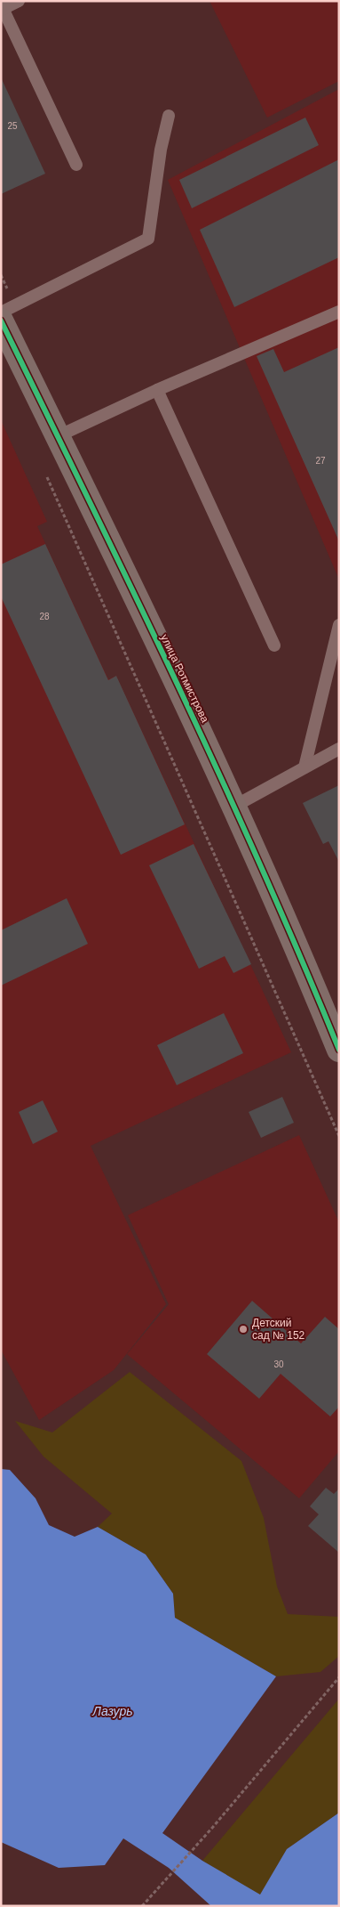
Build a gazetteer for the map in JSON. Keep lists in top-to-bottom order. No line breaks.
{"streets":{"street":["улица Ротмистрова"]},"water":["Лазурь"],"places":["Детский сад № 152"],"house_numbers":["25","27","28","30"]}
